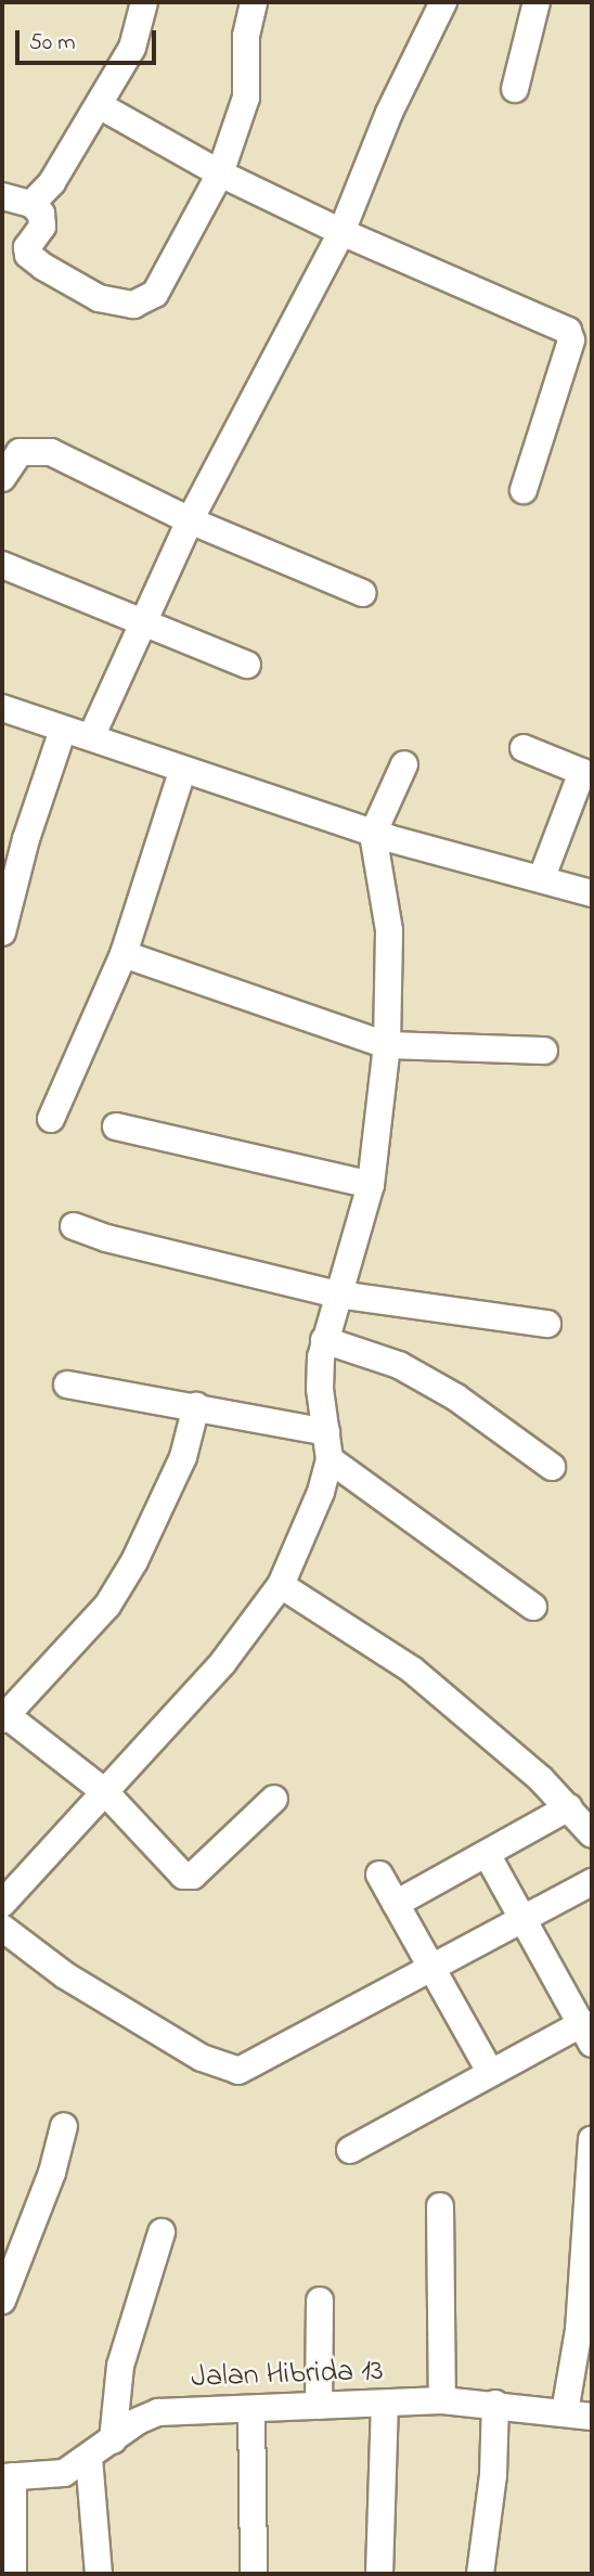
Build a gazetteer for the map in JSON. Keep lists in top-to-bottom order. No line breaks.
{"streets":{"street":["Jalan Hibrida 13"]},"scale_bar":"50 m"}
